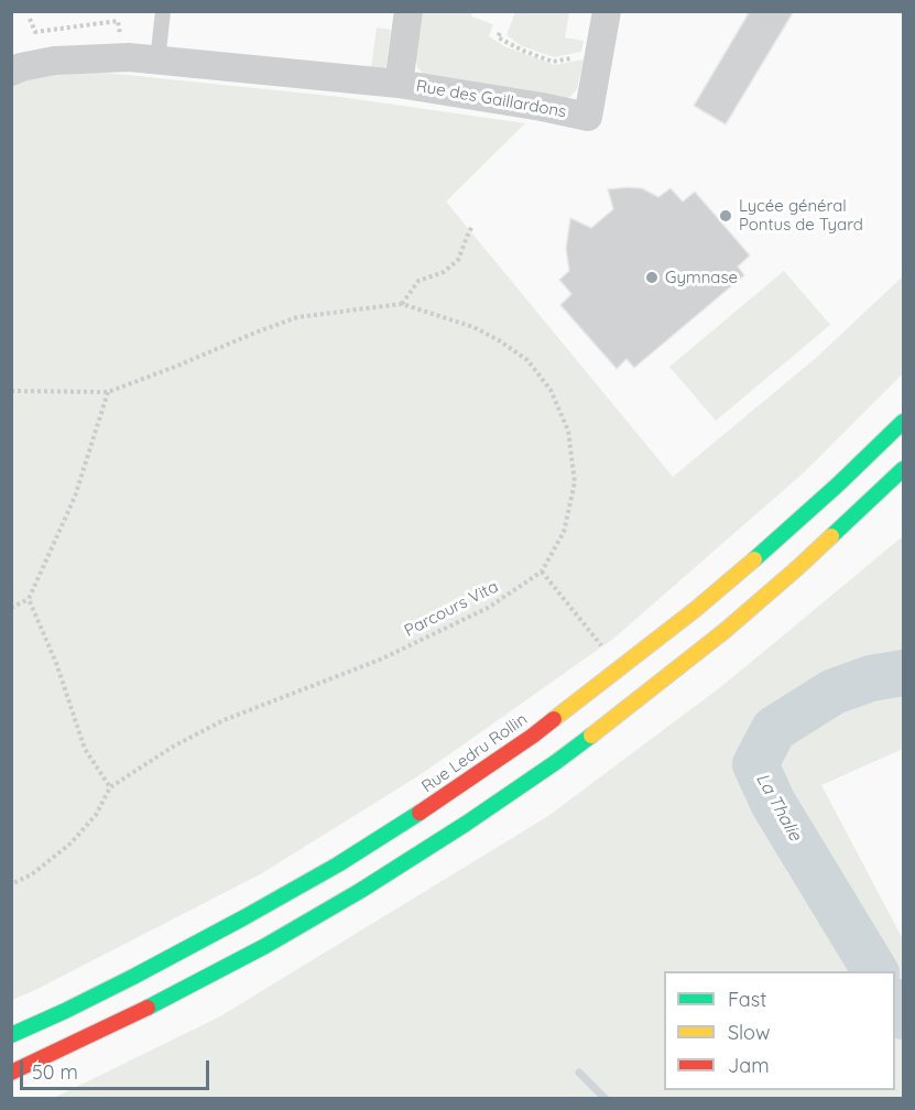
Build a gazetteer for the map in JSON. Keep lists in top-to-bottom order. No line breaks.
{"streets":{"main road":["Rue Ledru Rollin"],"street":["Rue des Gaillardons"],"path":["Parcours Vita"]},"water":["La Thalie"],"places":["Lycée général Pontus de Tyard","Gymnase"],"legend":["Fast","Slow","Jam"],"scale_bar":"50 m"}
